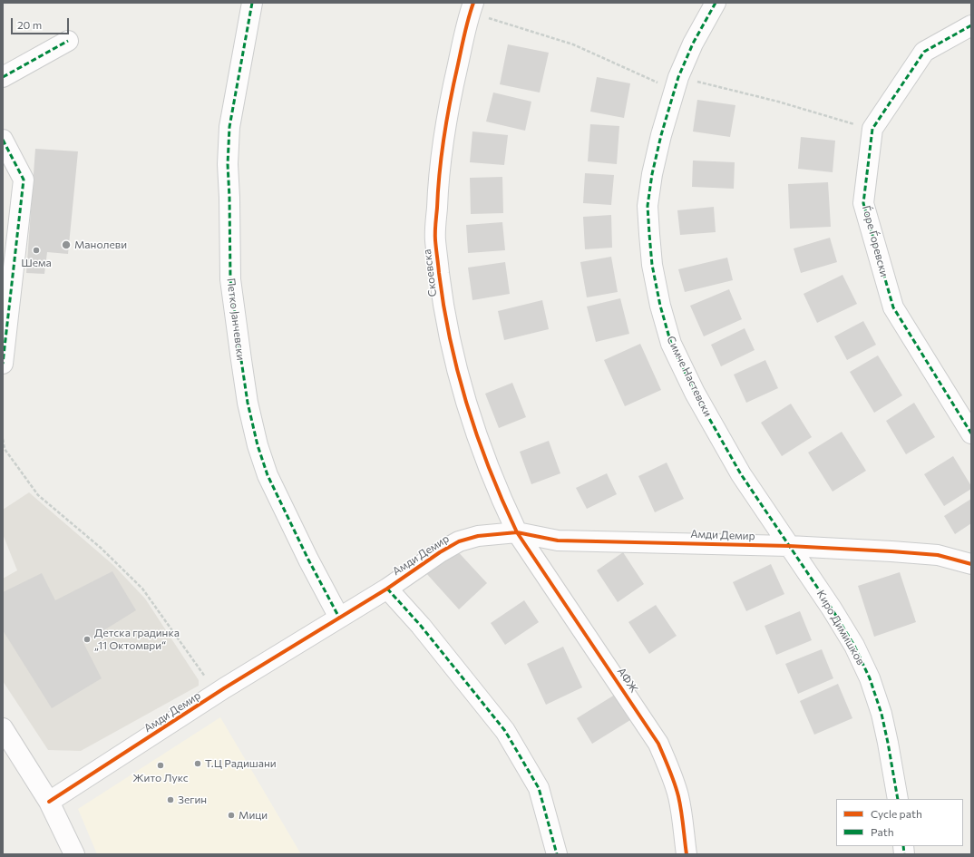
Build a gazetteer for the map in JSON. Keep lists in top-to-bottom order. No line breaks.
{"streets":{"street":["Ѓоре Ѓоревски","Скоевска","Петко Јанчевски","Симче Настевски","Амди Демир","Киро Димишков","АФЖ"]},"crossings":[["Скоевска","Амди Демир"],["Скоевска","АФЖ"],["Петко Јанчевски","Амди Демир"],["Симче Настевски","Амди Демир"],["Симче Настевски","Киро Димишков"],["Амди Демир","Киро Димишков"],["Амди Демир","АФЖ"]],"places":["Манолеви","Шема","Детска градинка „11 Октомври“","Т.Ц Радишани","Жито Лукс","Зегин","Мици"],"legend":["Cycle path","Path"],"scale_bar":"20 m"}
